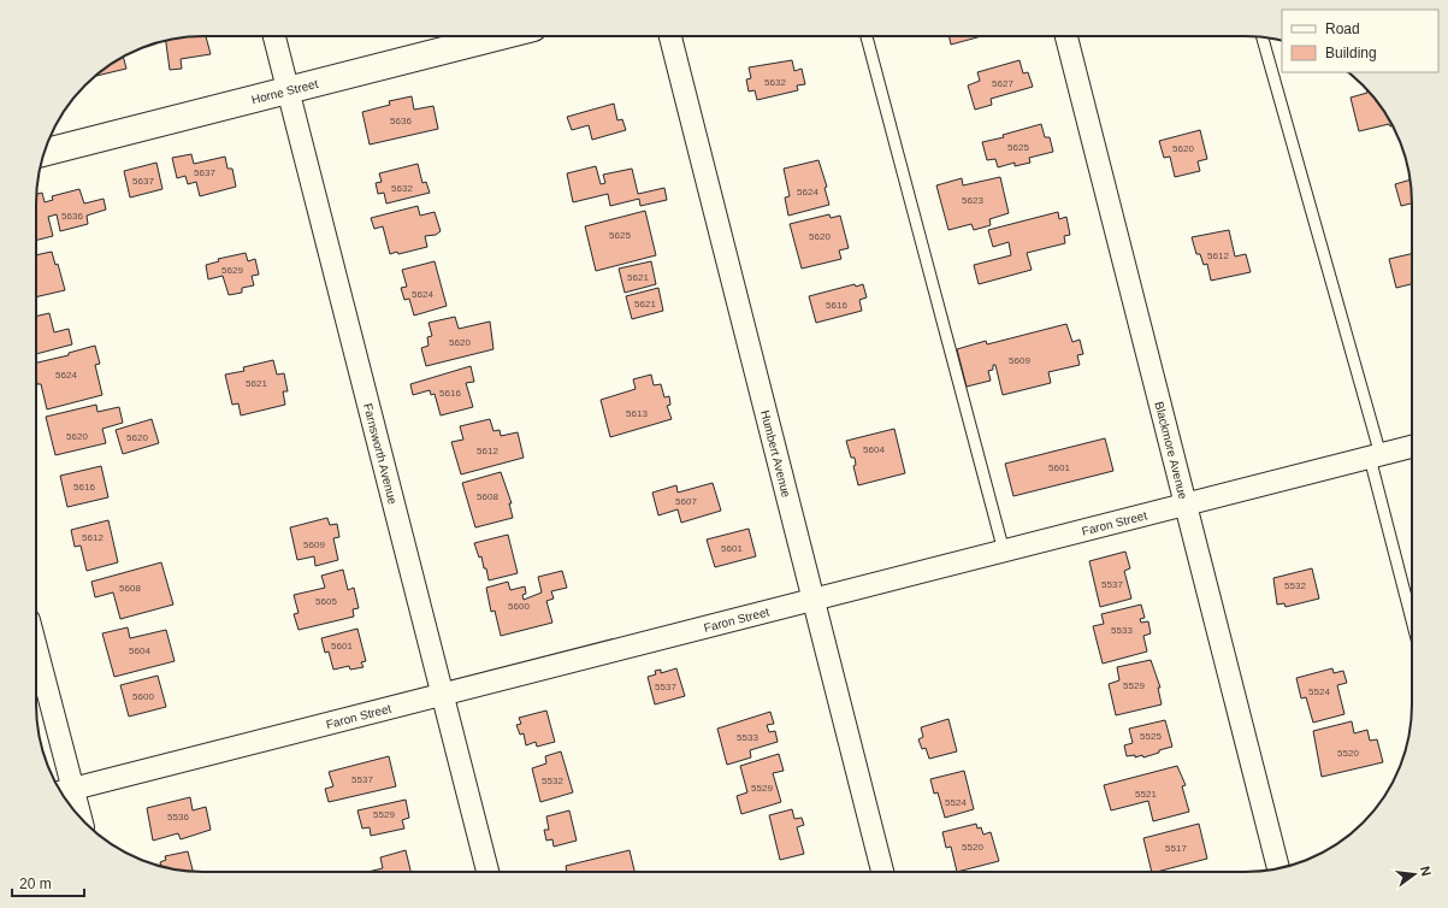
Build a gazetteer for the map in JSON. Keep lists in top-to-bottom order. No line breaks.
{"streets":{"street":["Horne Street","Blackmore Avenue","Farnsworth Avenue","Humbert Avenue","Faron Street"]},"crossings":[["Horne Street","Farnsworth Avenue"],["Blackmore Avenue","Faron Street"],["Farnsworth Avenue","Faron Street"],["Humbert Avenue","Faron Street"]],"house_numbers":["5632","5627","5636","5625","5620","5637","5637","5632","5624","5623","5636","5625","5620","5612","5629","5621","5624","5621","5616","5620","5609","5624","5621","5616","5613","5620","5620","5604","5612","5601","5616","5608","5607","5612","5609","5601","5537","5532","5608","5605","5600","5533","5601","5604","5529","5537","5524","5600","5525","5533","5520","5537","5532","5529","5521","5524","5529","5536","5520","5517"],"legend":["Road","Building"],"scale_bar":"20 m","north":"right"}
